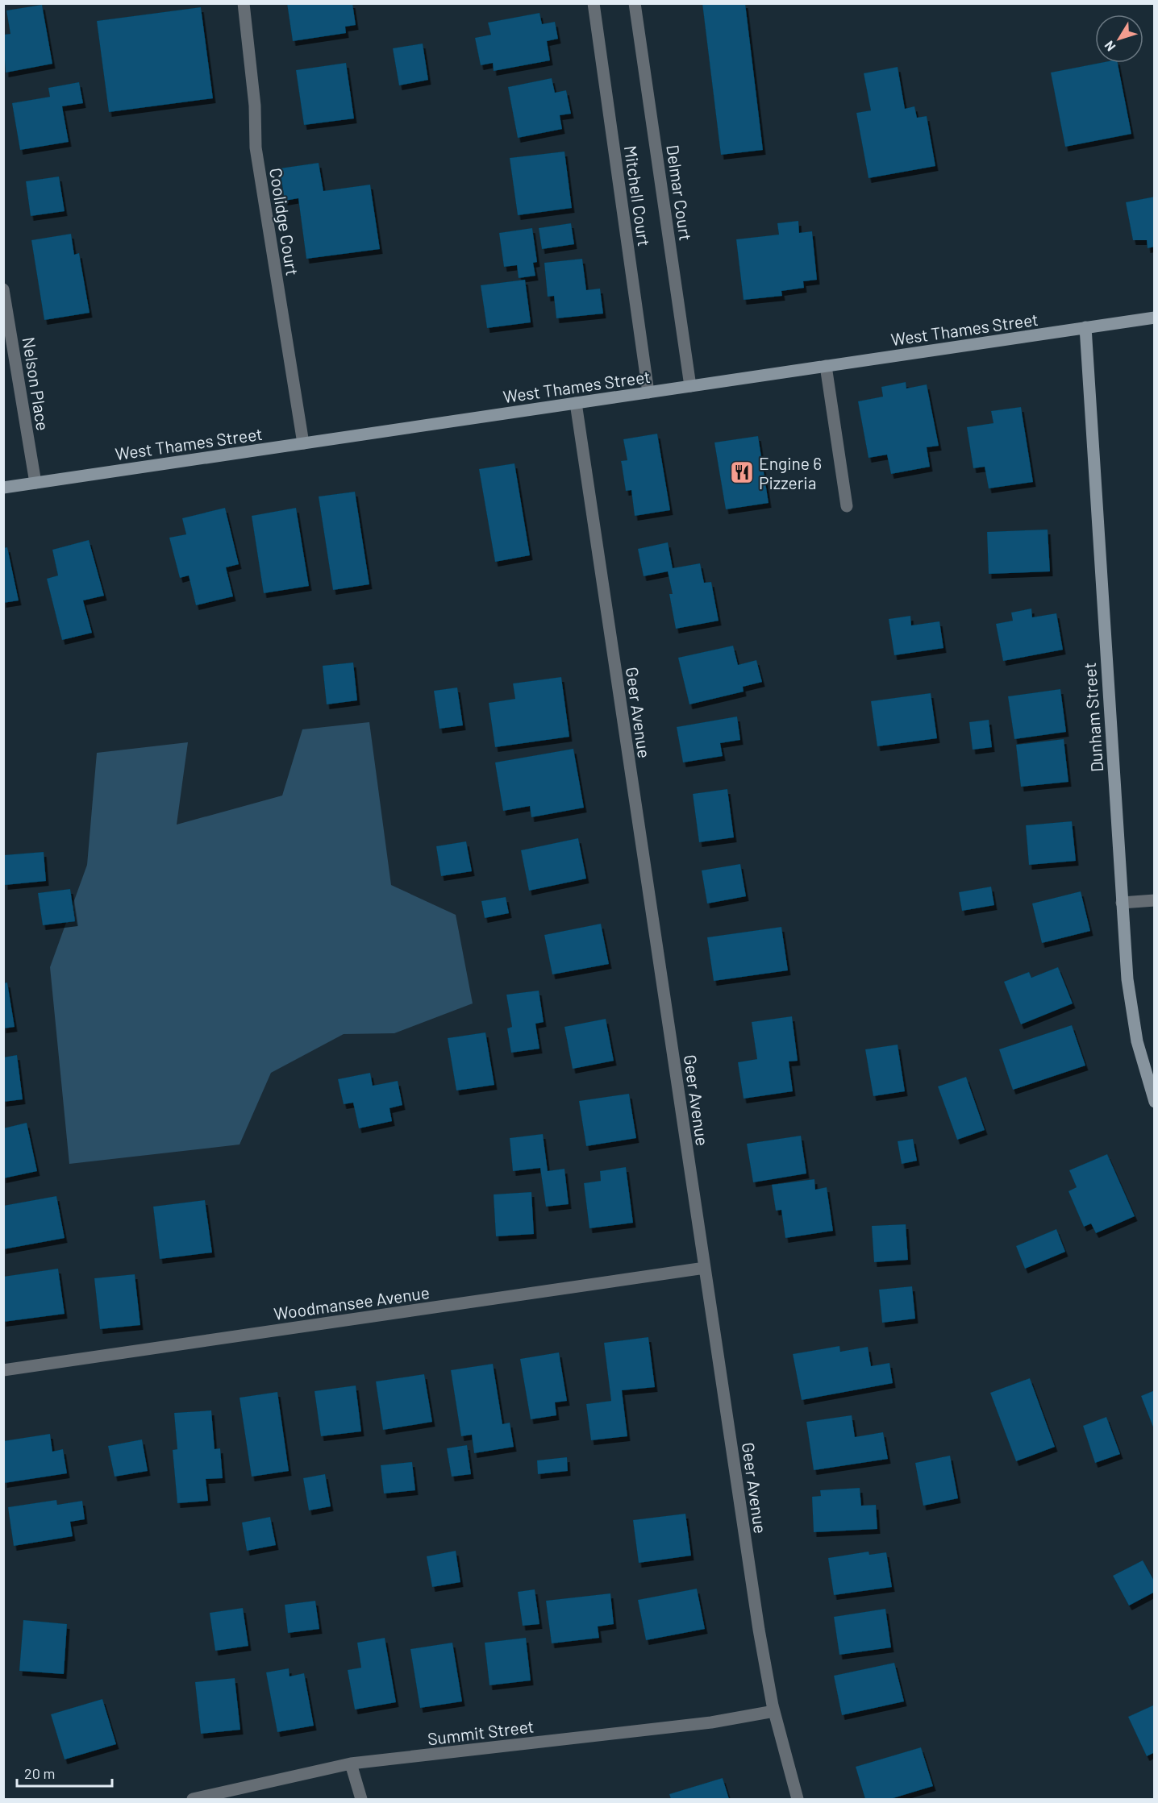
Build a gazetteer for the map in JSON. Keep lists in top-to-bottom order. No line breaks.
{"streets":{"main road":["West Thames Street","Dunham Street"],"street":["Delmar Court","Mitchell Court","Coolidge Court","Nelson Place","Geer Avenue","Woodmansee Avenue","Summit Street"]},"crossings":[["Delmar Court","West Thames Street"],["Mitchell Court","West Thames Street"],["Coolidge Court","West Thames Street"],["West Thames Street","Nelson Place"],["West Thames Street","Geer Avenue"],["West Thames Street","Dunham Street"],["Geer Avenue","Woodmansee Avenue"],["Geer Avenue","Summit Street"]],"places":{"restaurant":["Engine 6 Pizzeria"]},"scale_bar":"20 m","north":"bottom left"}
